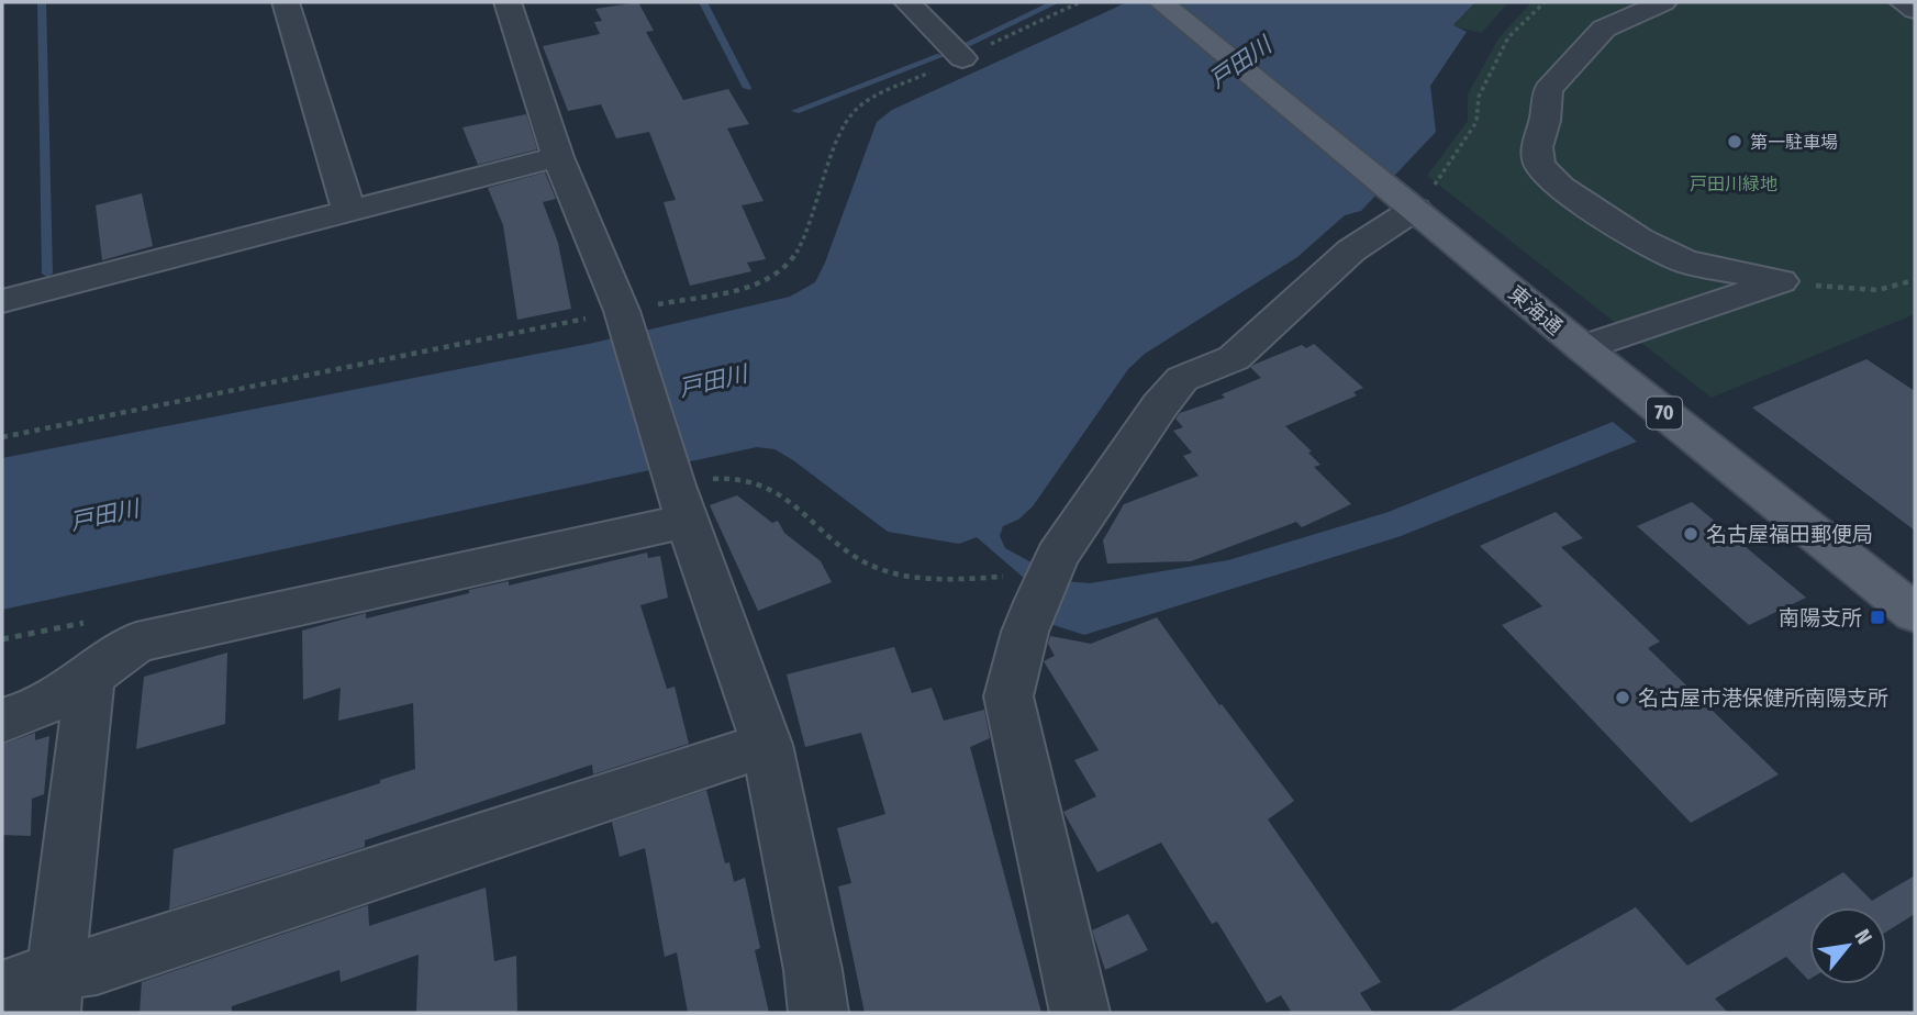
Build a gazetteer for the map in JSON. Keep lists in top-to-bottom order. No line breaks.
{"streets":{"main road":["東海通","70"]},"water":["戸田川"],"parks":["戸田川緑地"],"places":{"other":["第一駐車場","名古屋福田郵便局","名古屋市港保健所南陽支所"],"transit":["南陽支所"]},"north":"top right"}
